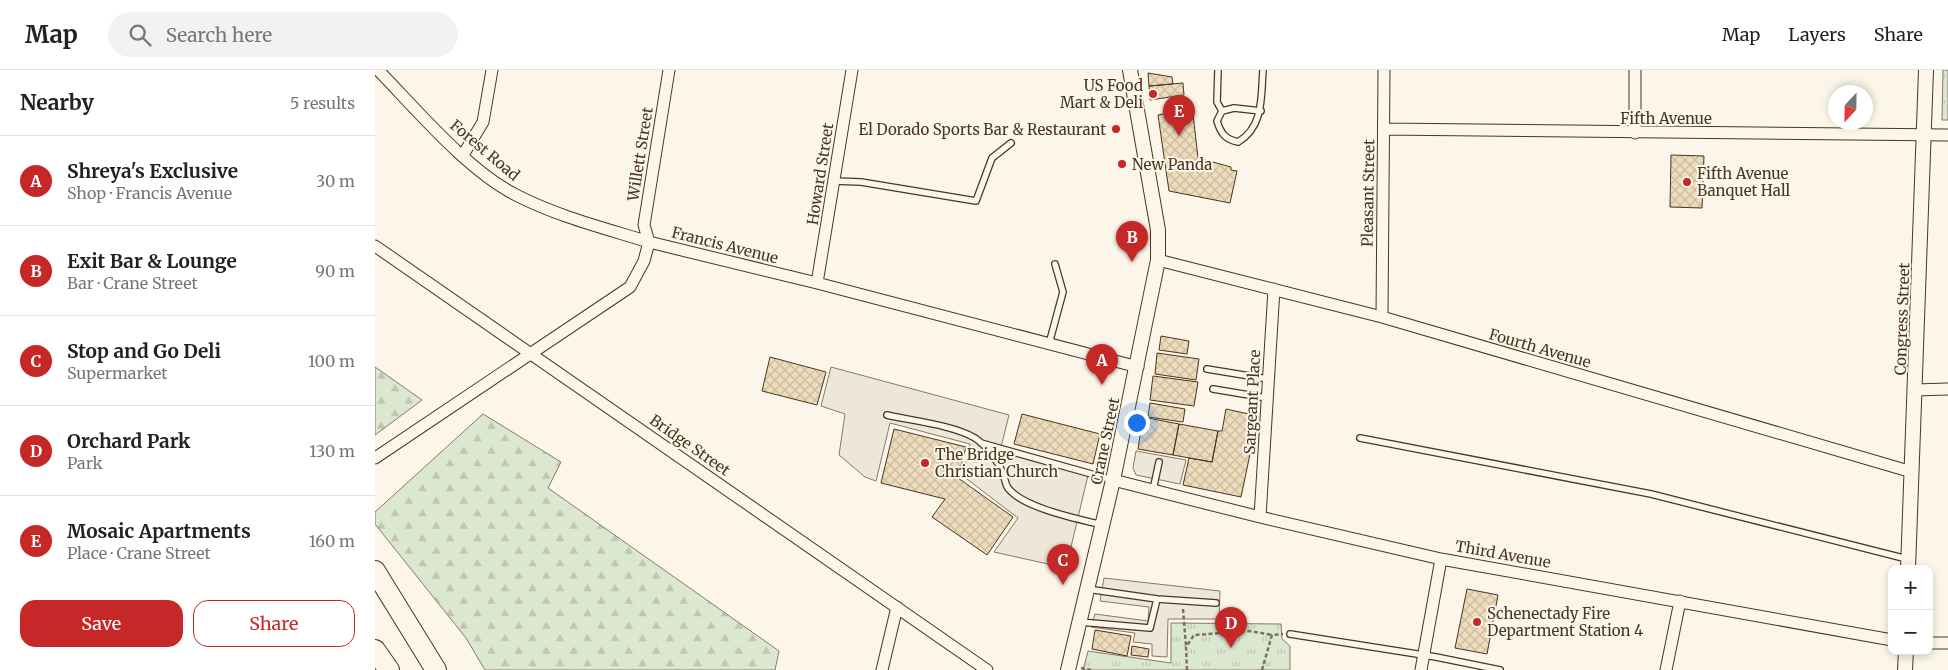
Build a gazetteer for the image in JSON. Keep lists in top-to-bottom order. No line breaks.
{"streets":{"street":["Fifth Avenue","Forest Road","Willett Street","Howard Street","Pleasant Street","Francis Avenue","Congress Street","Fourth Avenue","Sargeant Place","Crane Street","Bridge Street","Third Avenue"]},"crossings":[["Fifth Avenue","Pleasant Street"],["Fifth Avenue","Congress Street"],["Forest Road","Willett Street"],["Forest Road","Francis Avenue"],["Willett Street","Francis Avenue"],["Howard Street","Francis Avenue"],["Pleasant Street","Fourth Avenue"],["Francis Avenue","Crane Street"],["Francis Avenue","Bridge Street"],["Congress Street","Fourth Avenue"],["Fourth Avenue","Sargeant Place"],["Fourth Avenue","Crane Street"],["Sargeant Place","Third Avenue"],["Crane Street","Third Avenue"]],"places":["US Food Mart & Deli","El Dorado Sports Bar & Restaurant","New Panda","Fifth Avenue Banquet Hall","The Bridge Christian Church","Schenectady Fire Department Station 4"],"north":"bottom","page":{"header":"Map","search":"Search here","nav":["Map","Layers","Share"],"heading":["Nearby","5 results"],"pins":["E","B","A","C","D"],"list":[{"mark":"A","name":"Shreya's Exclusive","note":"Shop · Francis Avenue","value":"30 m"},{"mark":"B","name":"Exit Bar & Lounge","note":"Bar · Crane Street","value":"90 m"},{"mark":"C","name":"Stop and Go Deli","note":"Supermarket","value":"100 m"},{"mark":"D","name":"Orchard Park","note":"Park","value":"130 m"},{"mark":"E","name":"Mosaic Apartments","note":"Place · Crane Street","value":"160 m"}],"map_buttons":["+","−"],"buttons":["Save","Share"]}}
